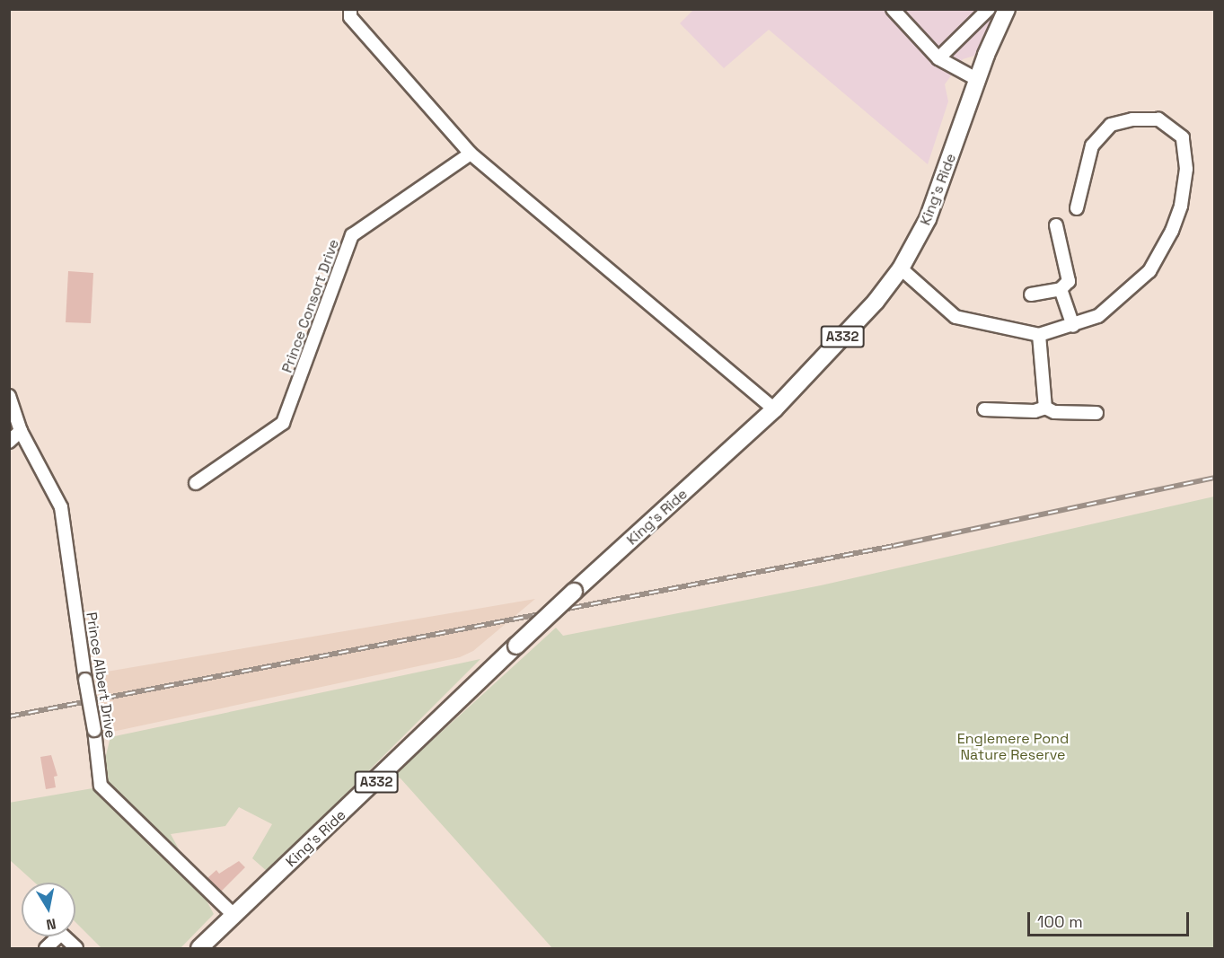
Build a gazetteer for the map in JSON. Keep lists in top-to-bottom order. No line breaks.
{"streets":{"main road":["King's Ride","A332"],"street":["Prince Consort Drive","Prince Albert Drive"]},"crossings":[["King's Ride","Prince Albert Drive"]],"parks":["Englemere Pond Nature Reserve"],"scale_bar":"100 m","north":"bottom"}
